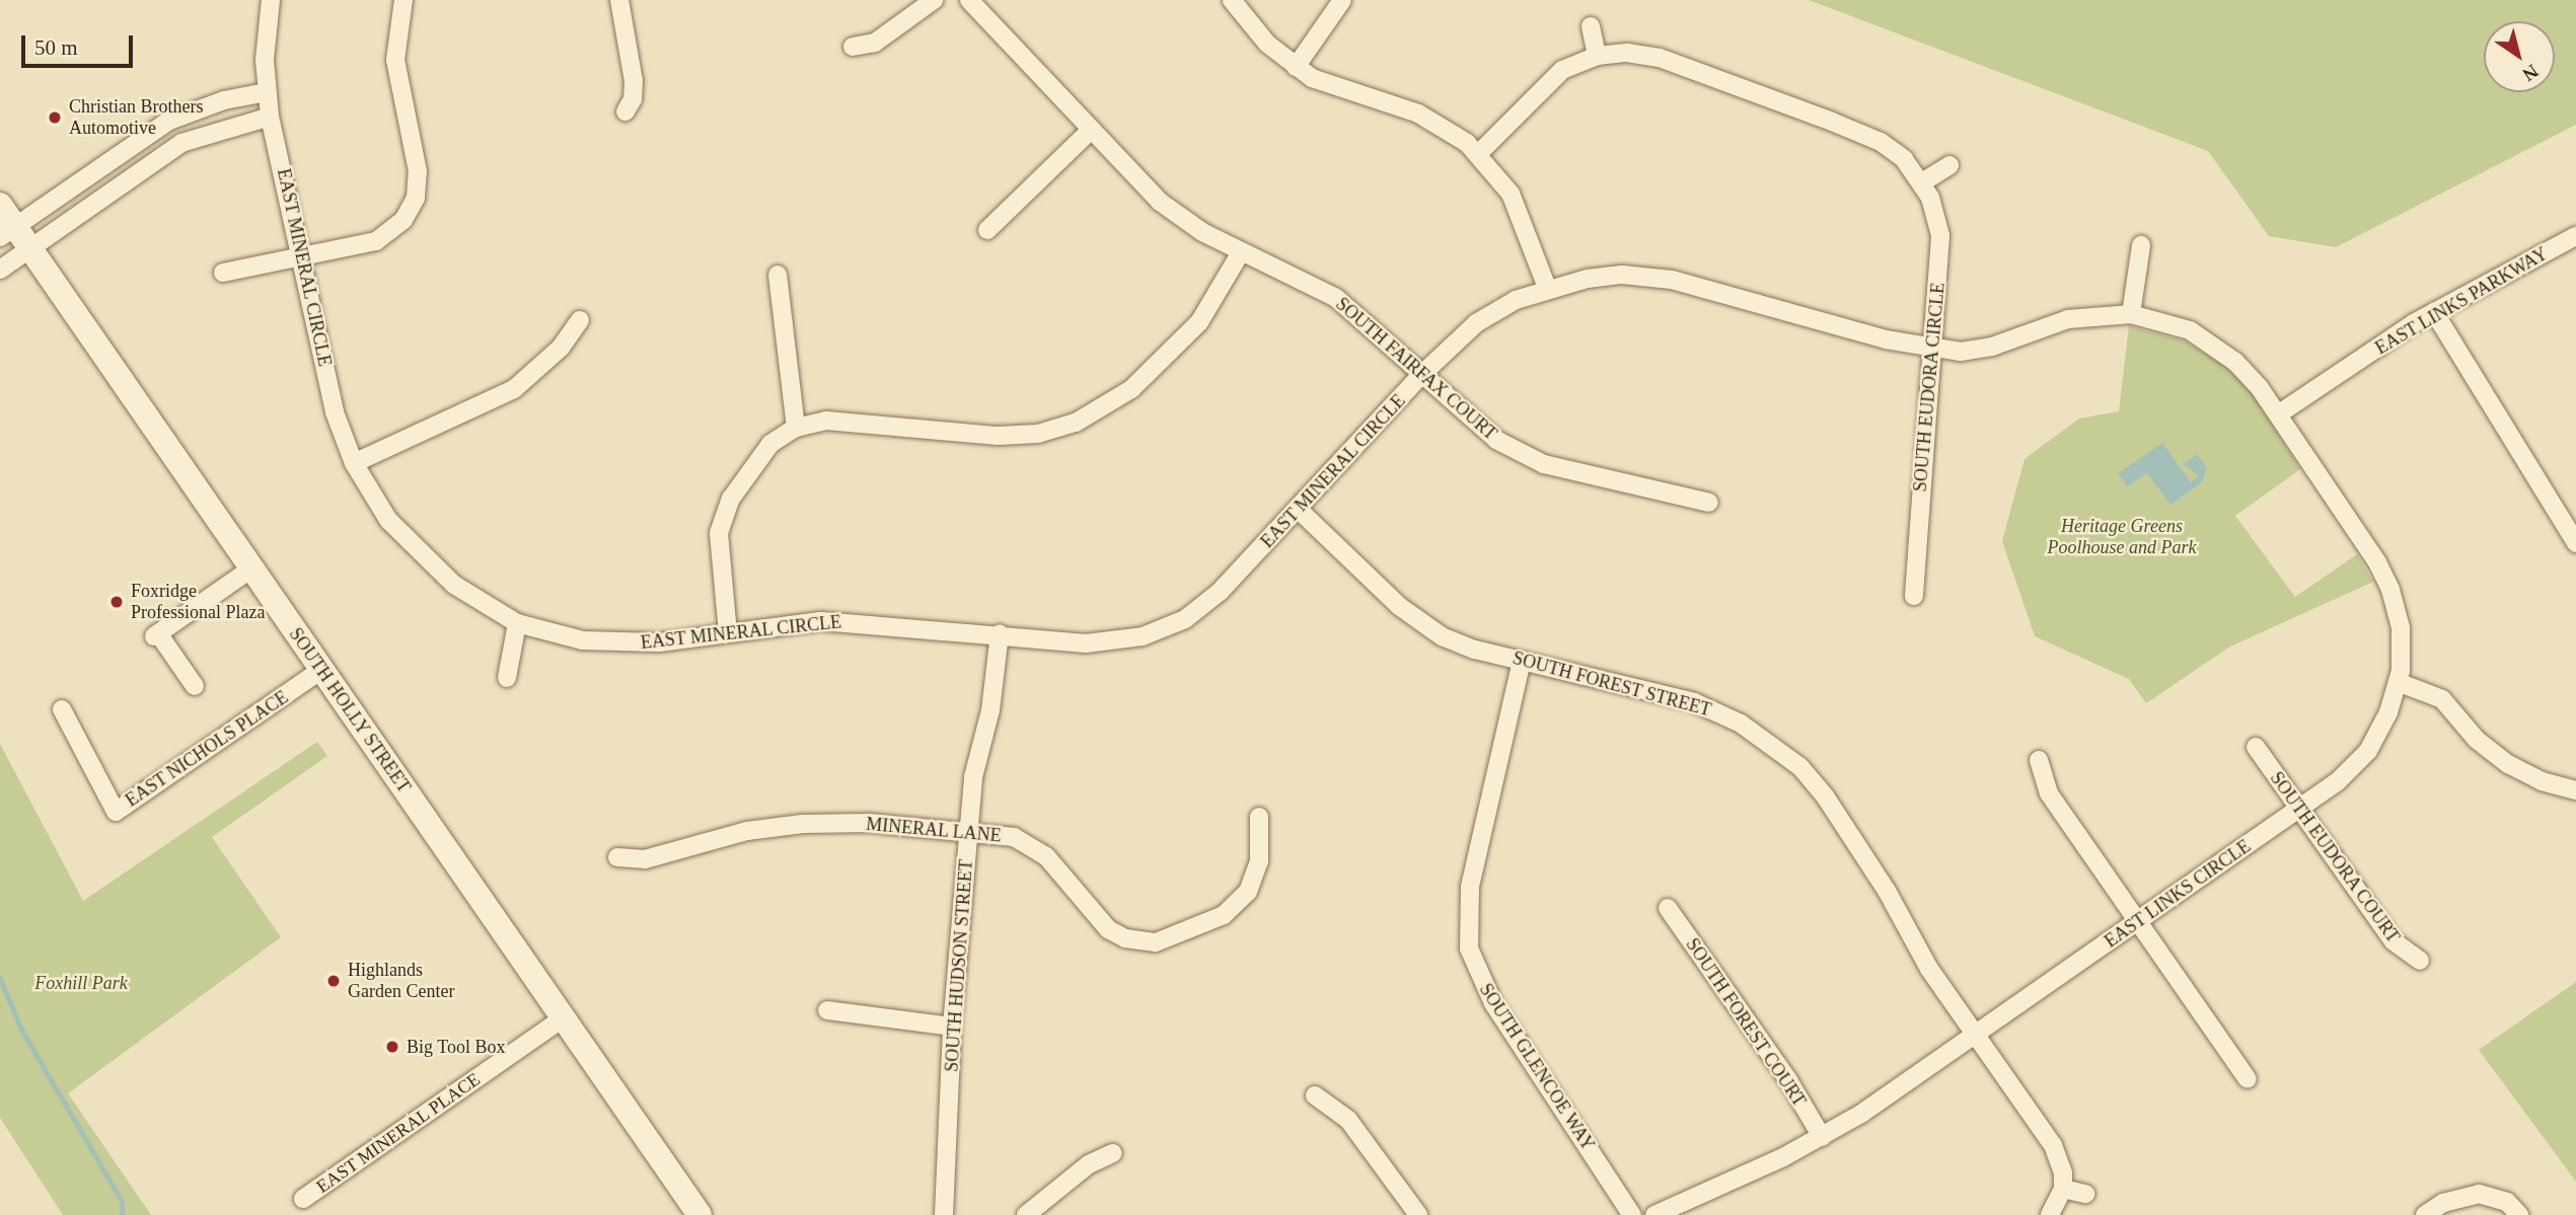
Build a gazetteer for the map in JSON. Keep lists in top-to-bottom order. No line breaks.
{"streets":{"main road":["SOUTH HOLLY STREET"],"street":["EAST MINERAL CIRCLE","EAST LINKS PARKWAY","SOUTH FAIRFAX COURT","SOUTH EUDORA CIRCLE","SOUTH FOREST STREET","EAST NICHOLS PLACE","MINERAL LANE","SOUTH EUDORA COURT","EAST LINKS CIRCLE","SOUTH HUDSON STREET","SOUTH FOREST COURT","SOUTH GLENCOE WAY","EAST MINERAL PLACE"]},"crossings":[["EAST MINERAL CIRCLE","EAST LINKS PARKWAY"],["EAST MINERAL CIRCLE","SOUTH FAIRFAX COURT"],["EAST MINERAL CIRCLE","SOUTH EUDORA CIRCLE"],["EAST MINERAL CIRCLE","SOUTH FOREST STREET"],["EAST MINERAL CIRCLE","EAST LINKS CIRCLE"],["EAST MINERAL CIRCLE","SOUTH HUDSON STREET"],["EAST LINKS PARKWAY","EAST LINKS CIRCLE"],["SOUTH FOREST STREET","EAST LINKS CIRCLE"],["SOUTH FOREST STREET","SOUTH GLENCOE WAY"],["SOUTH HOLLY STREET","EAST NICHOLS PLACE"],["SOUTH HOLLY STREET","EAST MINERAL PLACE"],["MINERAL LANE","SOUTH HUDSON STREET"],["SOUTH EUDORA COURT","EAST LINKS CIRCLE"],["EAST LINKS CIRCLE","SOUTH FOREST COURT"]],"parks":["Heritage Greens Poolhouse and Park","Foxhill Park"],"places":["Christian Brothers Automotive","Foxridge Professional Plaza","Highlands Garden Center","Big Tool Box"],"scale_bar":"50 m","north":"bottom right"}
